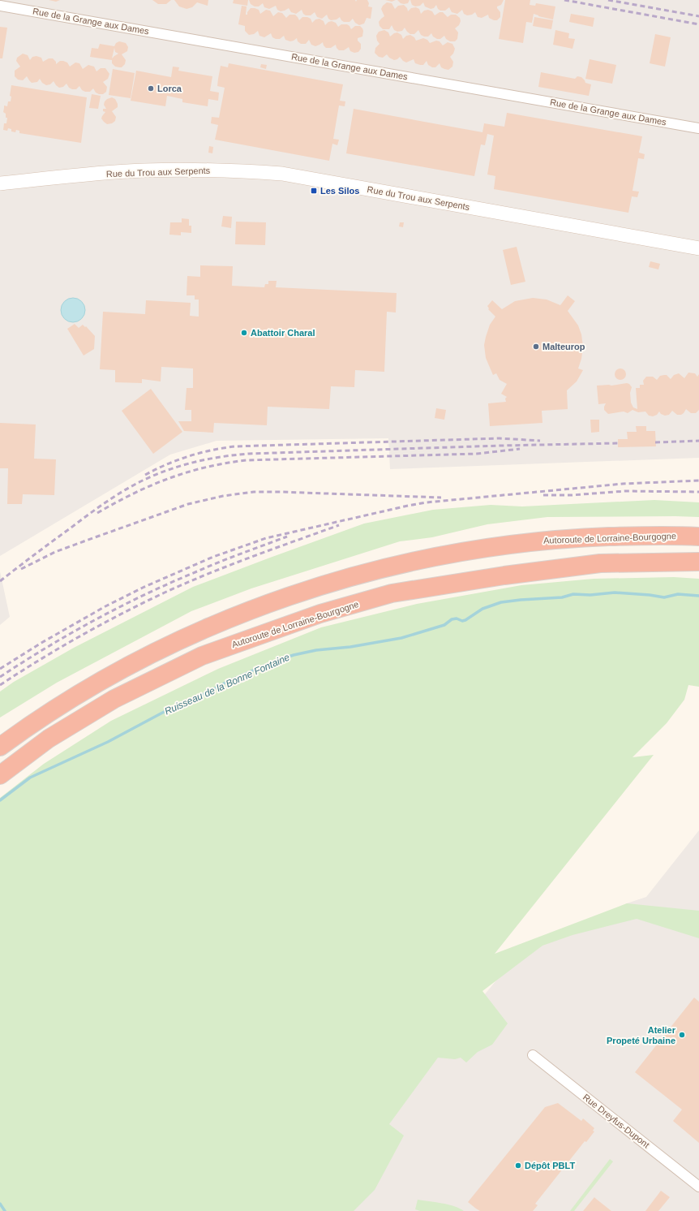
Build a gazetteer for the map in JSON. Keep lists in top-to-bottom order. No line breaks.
{"streets":{"highway":["Autoroute de Lorraine-Bourgogne"],"street":["Rue de la Grange aux Dames","Rue du Trou aux Serpents","Rue Dreyfus-Dupont"]},"water":["Ruisseau de la Bonne Fontaine"],"places":{"other":["Lorca","Abattoir Charal","Malteurop","Atelier Propeté Urbaine","Dépôt PBLT"],"transit":["Les Silos"]}}
